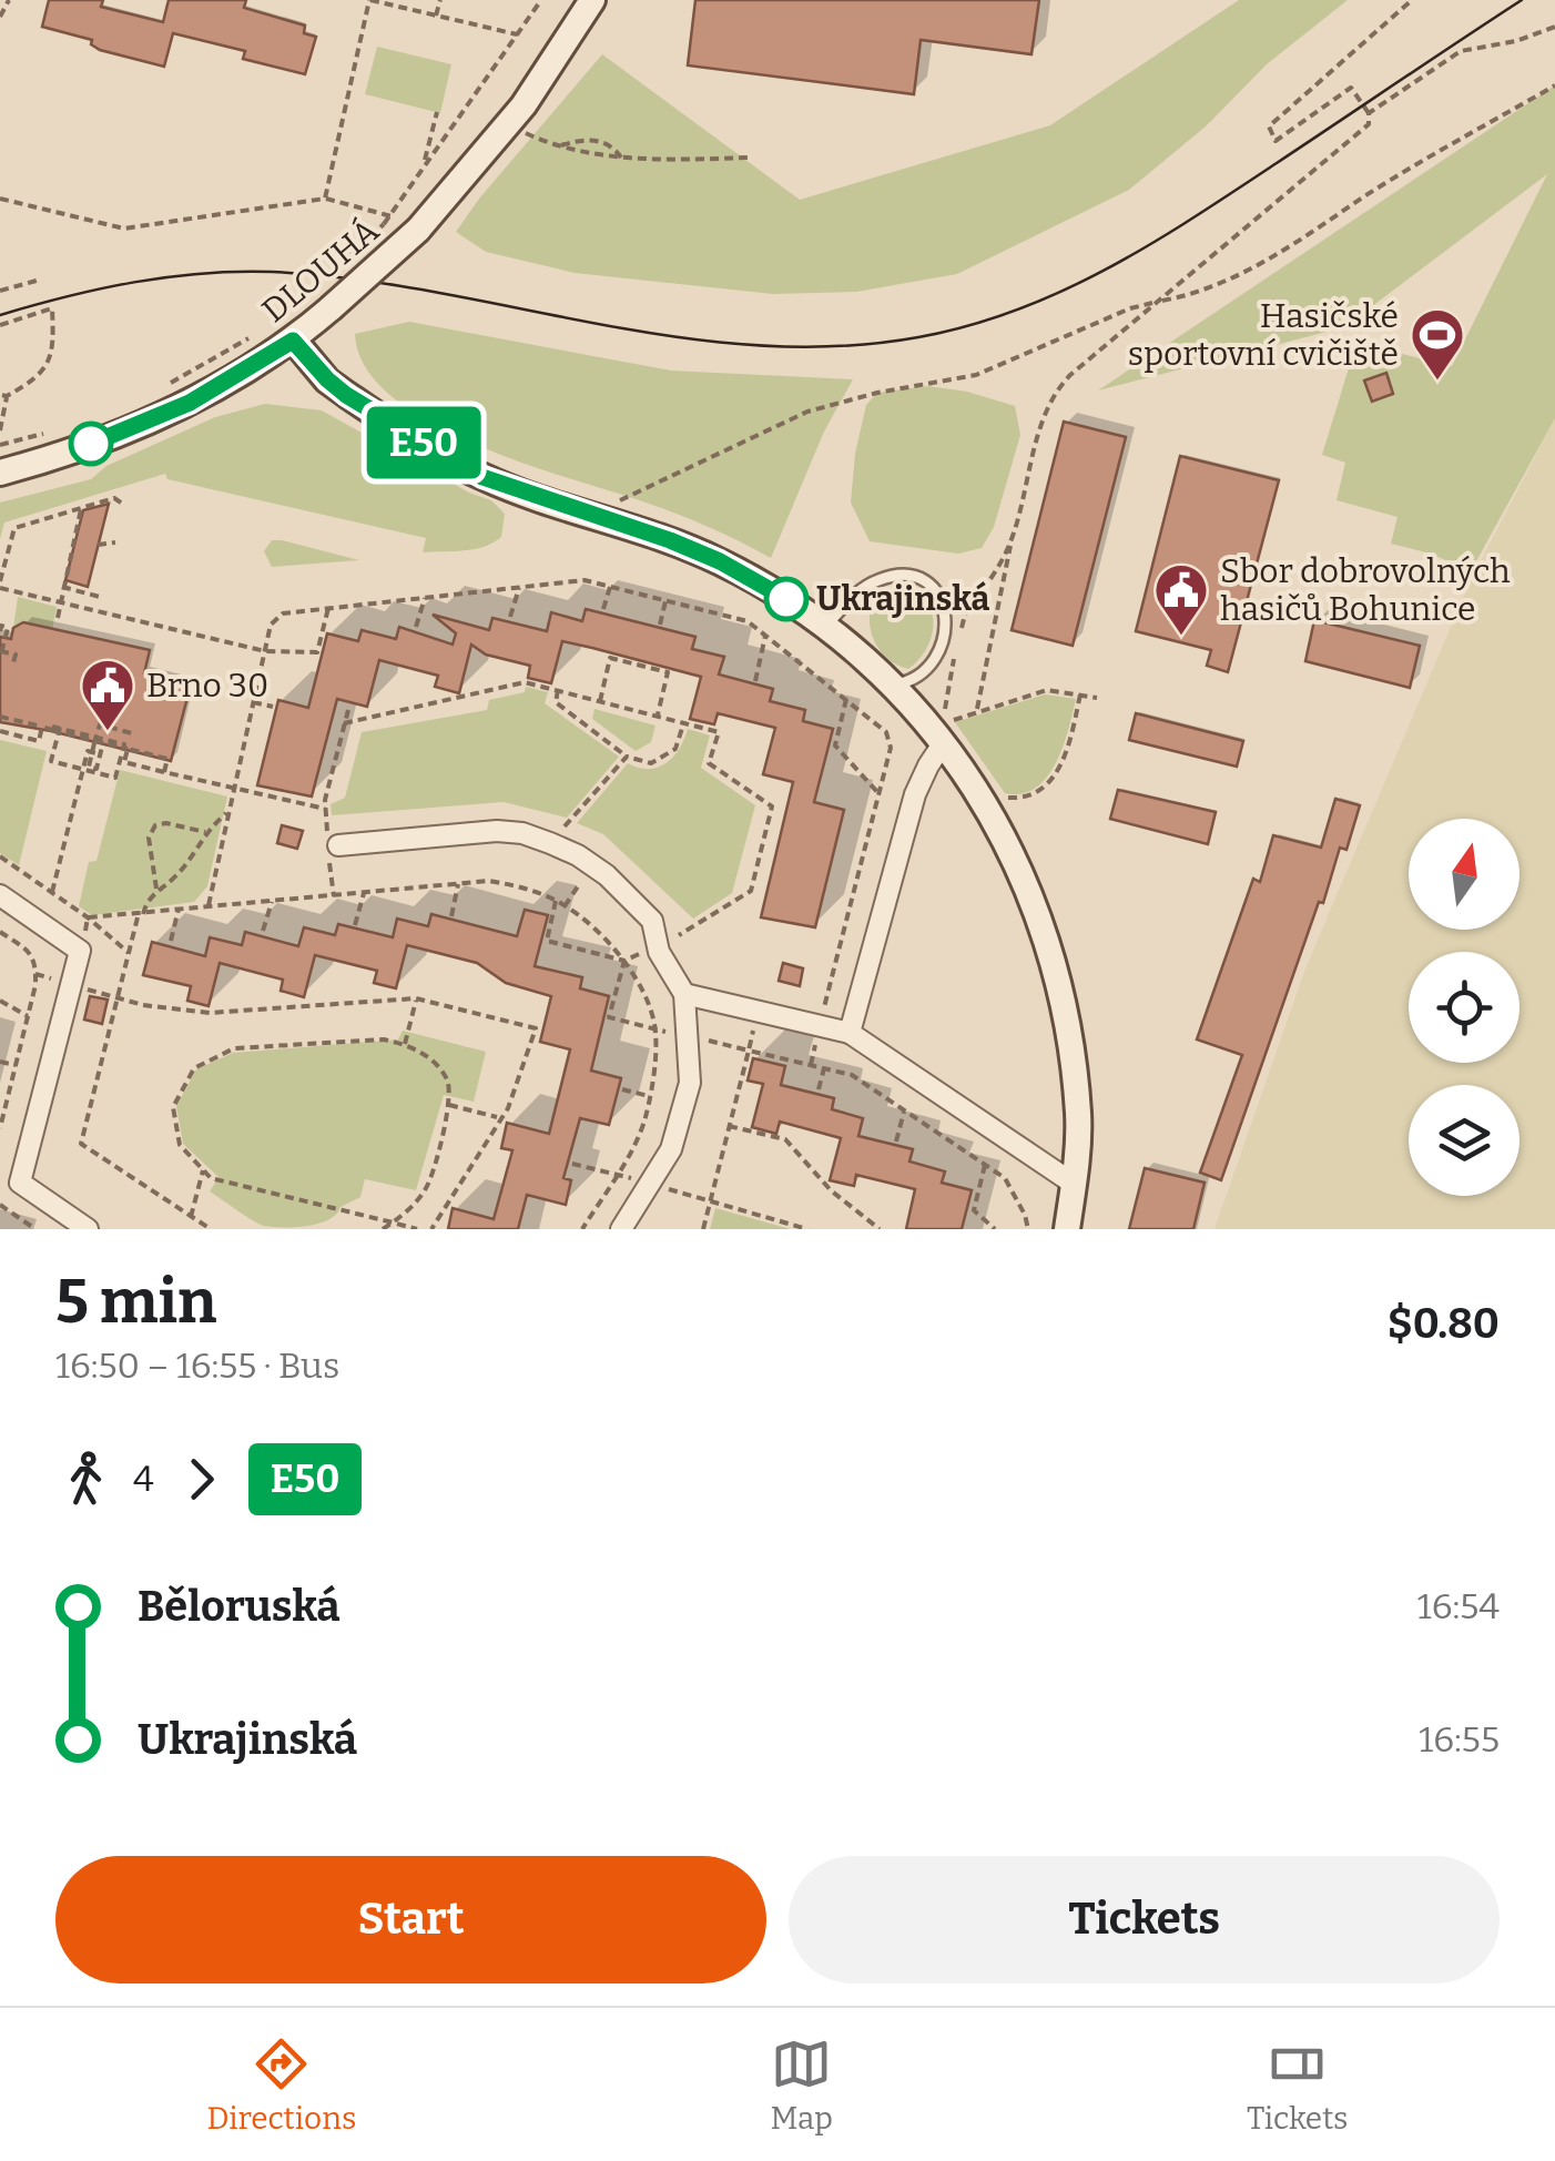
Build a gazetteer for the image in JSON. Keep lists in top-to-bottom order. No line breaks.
{"streets":{"street":["DLOUHÁ"]},"places":{"sports":["Hasičské sportovní cvičiště"],"other":["Ukrajinská"],"public building":["Sbor dobrovolných hasičů Bohunice","Brno 30"]},"lines":["bus line E50"],"north":"top","page":{"on_map":"E50","heading":["5 min","16:50 – 16:55 · Bus","$0.80"],"legs":["4","E50"],"list":[{"name":"Běloruská","value":"16:54"},{"name":"Ukrajinská","value":"16:55"}],"buttons":["Start","Tickets"],"tabs":["Directions","Map","Tickets"]}}
